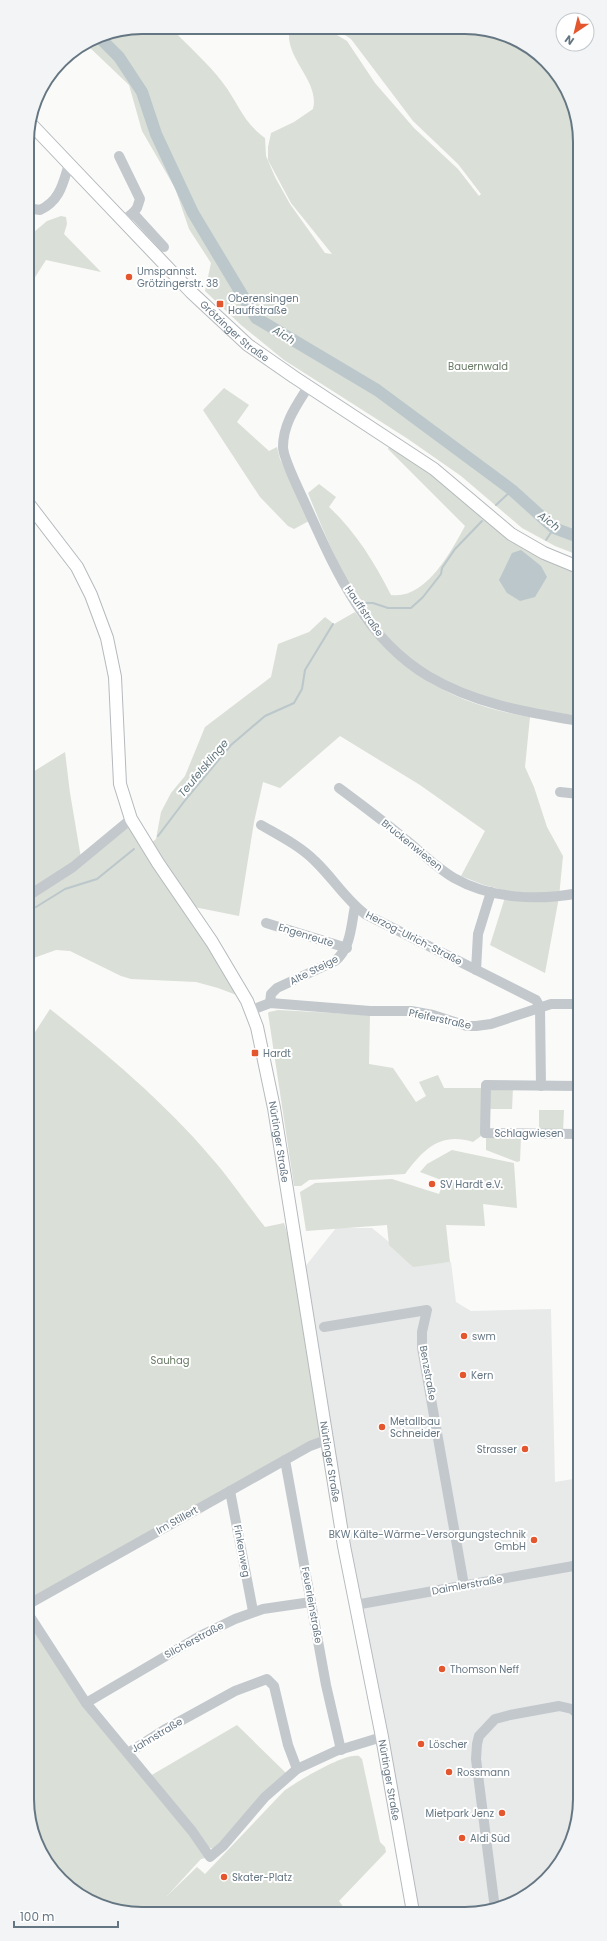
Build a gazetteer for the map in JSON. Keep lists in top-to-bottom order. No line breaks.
{"streets":{"main road":["Grötzinger Straße","Nürtinger Straße"],"street":["Hauffstraße","Bruckenwiesen","Engenreute","Herzog-Ulrich-Straße","Alte Steige","Pfeiferstraße","Schlagwiesen","Benzstraße","Im Stillert","Finkenweg","Daimlerstraße","Feuerleinstraße","Silcherstraße","Jahnstraße"]},"crossings":[["Grötzinger Straße","Hauffstraße"],["Engenreute","Alte Steige"],["Herzog-Ulrich-Straße","Alte Steige"],["Herzog-Ulrich-Straße","Pfeiferstraße"],["Alte Steige","Pfeiferstraße"],["Pfeiferstraße","Nürtinger Straße"],["Nürtinger Straße","Im Stillert"],["Nürtinger Straße","Daimlerstraße"],["Nürtinger Straße","Jahnstraße"],["Benzstraße","Daimlerstraße"],["Im Stillert","Finkenweg"],["Im Stillert","Feuerleinstraße"],["Finkenweg","Silcherstraße"],["Feuerleinstraße","Silcherstraße"],["Feuerleinstraße","Jahnstraße"]],"water":["Aich","Teufelsklinge"],"parks":["Bauernwald","Sauhag"],"places":{"other":["Umspannst. Grötzingerstr. 38","SV Hardt e.V.","swm","Kern","Metallbau Schneider","Strasser","BKW Kälte-Wärme-Versorgungstechnik GmbH","Thomson Neff","Löscher","Rossmann","Mietpark Jenz","Aldi Süd","Skater-Platz"],"transit":["Oberensingen Hauffstraße","Hardt"]},"scale_bar":"100 m","north":"bottom left"}
